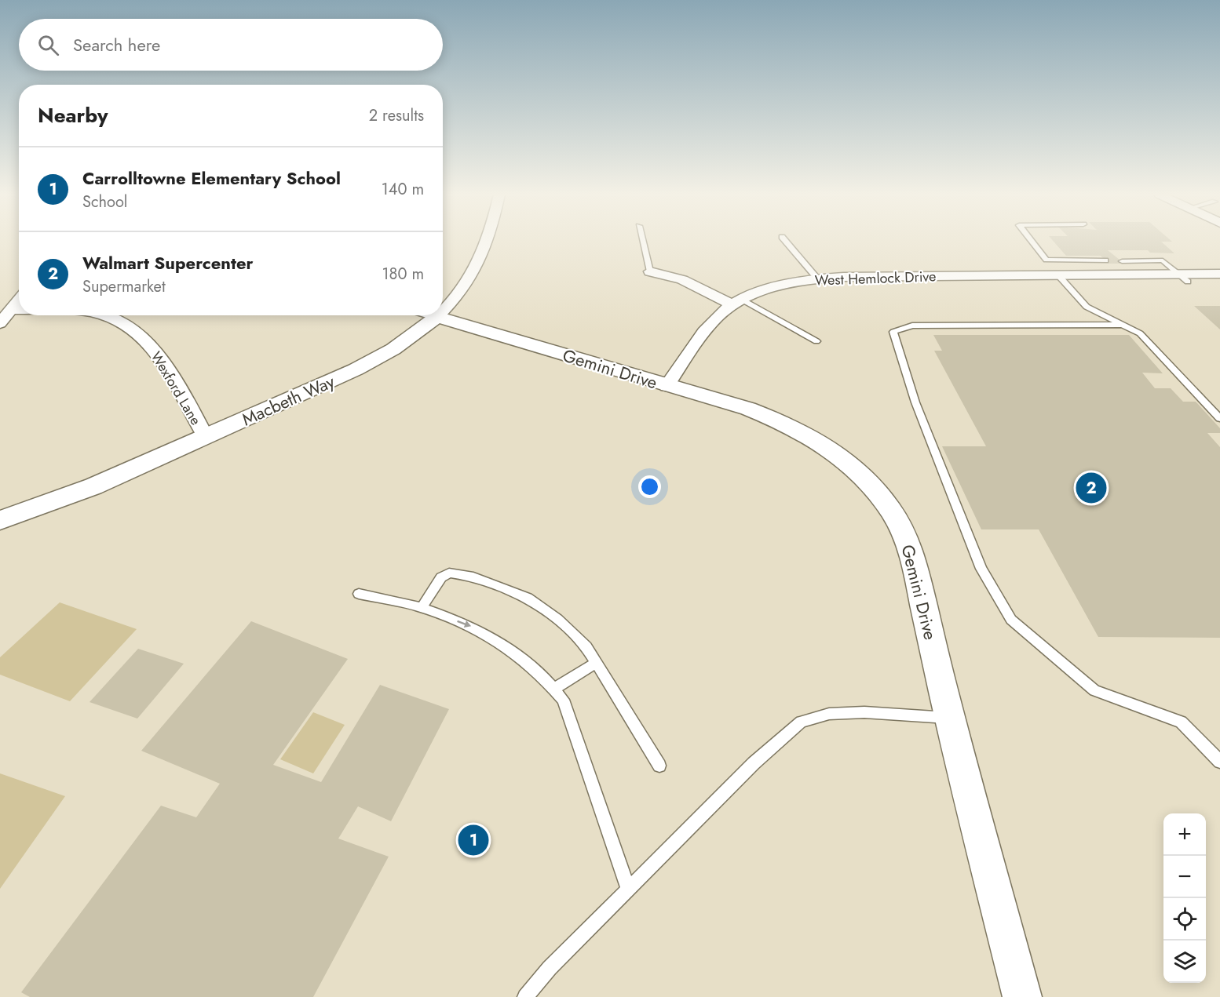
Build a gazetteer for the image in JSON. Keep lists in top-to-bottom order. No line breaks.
{"streets":{"street":["West Hemlock Drive","Gemini Drive","Wexford Lane","Macbeth Way"]},"crossings":[["West Hemlock Drive","Gemini Drive"],["Gemini Drive","Macbeth Way"],["Wexford Lane","Macbeth Way"]],"page":{"search":"Search here","heading":["Nearby","2 results"],"list":[{"mark":"1","name":"Carrolltowne Elementary School","note":"School","value":"140 m"},{"mark":"2","name":"Walmart Supercenter","note":"Supermarket","value":"180 m"}],"pins":["2","1"],"map_buttons":["+","−"]}}
